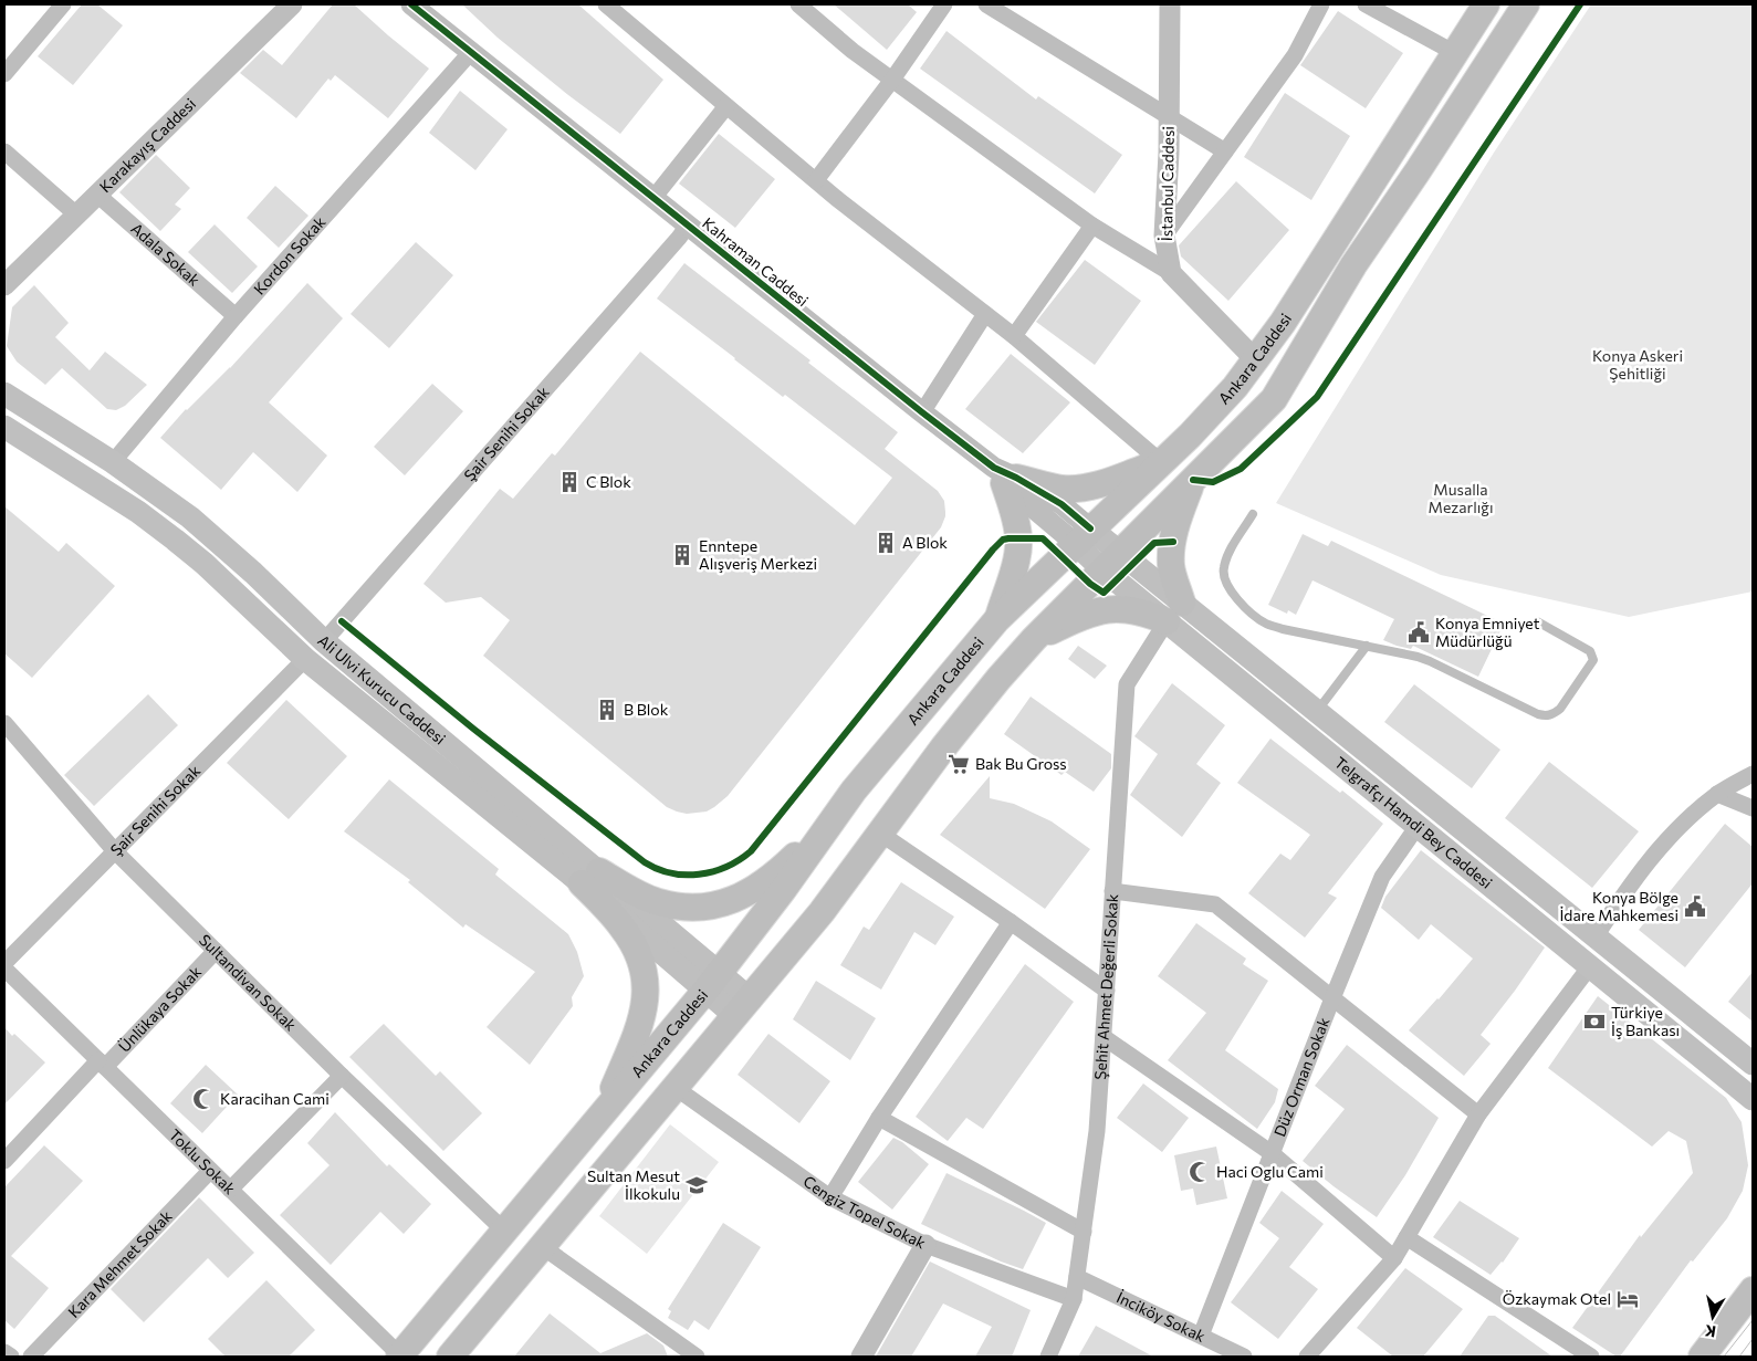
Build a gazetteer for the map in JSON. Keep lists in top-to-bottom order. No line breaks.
{"streets":{"main road":["Ankara Caddesi","Ali Ulvi Kurucu Caddesi","Telgrafçı Hamdi Bey Caddesi"],"street":["Karakayış Caddesi","İstanbul Caddesi","Adala Sokak","Kordon Sokak","Kahraman Caddesi","Şair Senihi Sokak","Sultandivan Sokak","Şehit Ahmet Değerli Sokak","Ünlükaya Sokak","Düz Orman Sokak","Toklu Sokak","Cengiz Topel Sokak","Kara Mehmet Sokak","İnciköy Sokak"]},"crossings":[["Karakayış Caddesi","Adala Sokak"],["Adala Sokak","Kordon Sokak"],["Kordon Sokak","Kahraman Caddesi"],["Kordon Sokak","Ali Ulvi Kurucu Caddesi"],["Kahraman Caddesi","Ankara Caddesi"],["Kahraman Caddesi","Şair Senihi Sokak"],["Kahraman Caddesi","Telgrafçı Hamdi Bey Caddesi"],["Ankara Caddesi","Ali Ulvi Kurucu Caddesi"],["Ankara Caddesi","Telgrafçı Hamdi Bey Caddesi"],["Ankara Caddesi","Sultandivan Sokak"],["Ankara Caddesi","Toklu Sokak"],["Ankara Caddesi","Cengiz Topel Sokak"],["Şair Senihi Sokak","Ali Ulvi Kurucu Caddesi"],["Şair Senihi Sokak","Sultandivan Sokak"],["Telgrafçı Hamdi Bey Caddesi","Şehit Ahmet Değerli Sokak"],["Telgrafçı Hamdi Bey Caddesi","Düz Orman Sokak"],["Sultandivan Sokak","Ünlükaya Sokak"],["Şehit Ahmet Değerli Sokak","Cengiz Topel Sokak"],["Şehit Ahmet Değerli Sokak","İnciköy Sokak"],["Ünlükaya Sokak","Toklu Sokak"],["Düz Orman Sokak","İnciköy Sokak"],["Toklu Sokak","Kara Mehmet Sokak"]],"parks":["Konya Askeri Şehitliği","Musalla Mezarlığı"],"places":{"building":["C Blok","A Blok","Enntepe Alışveriş Merkezi","B Blok"],"public building":["Konya Emniyet Müdürlüğü","Konya Bölge İdare Mahkemesi"],"supermarket":["Bak Bu Gross"],"bank":["Türkiye İş Bankası"],"mosque":["Karacihan Cami","Haci Oglu Cami"],"school or university":["Sultan Mesut İlkokulu"],"hotel":["Özkaymak Otel"]},"north":"bottom"}
